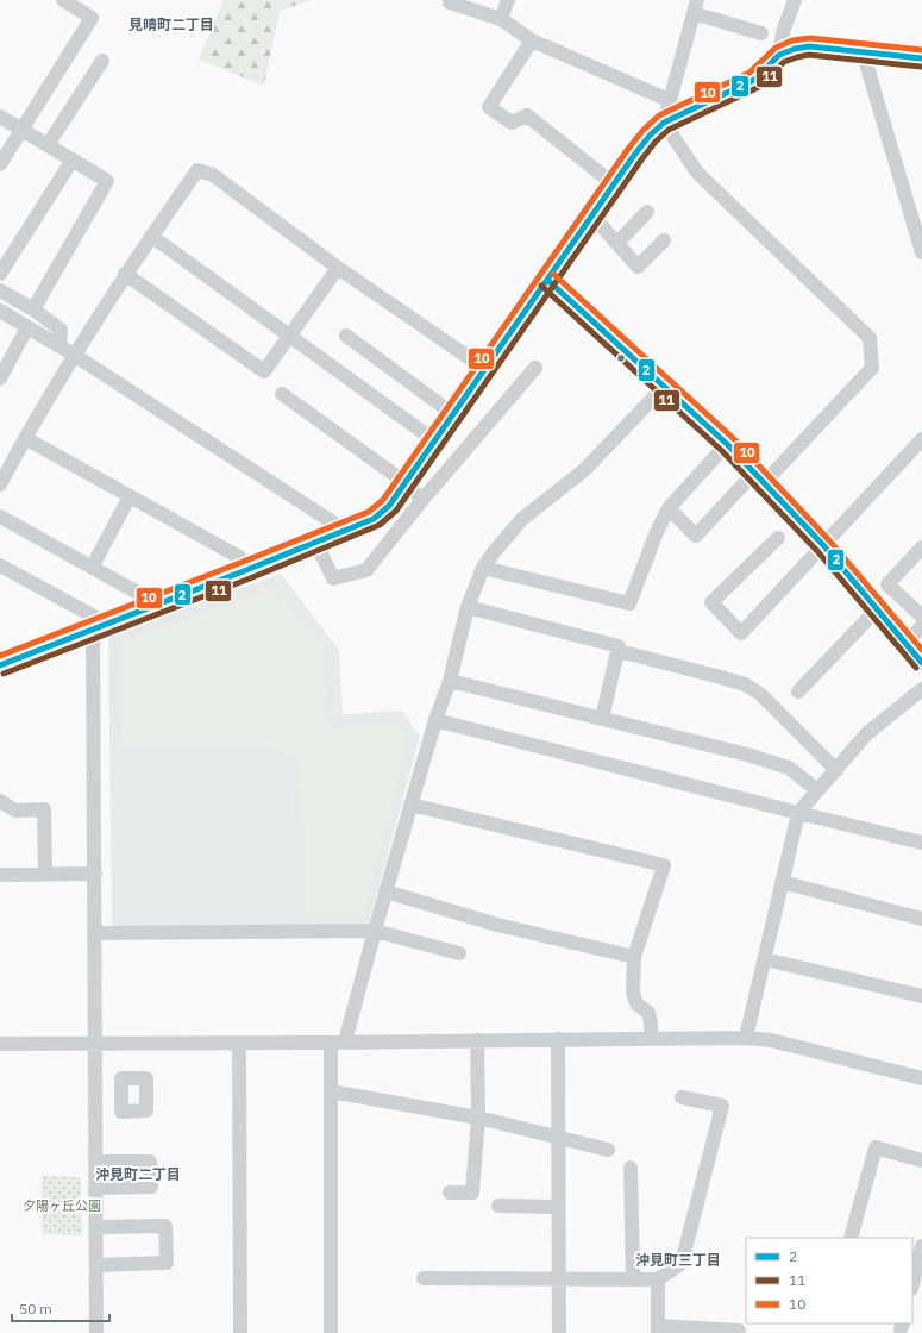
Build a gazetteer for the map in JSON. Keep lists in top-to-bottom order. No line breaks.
{"districts":["見晴町二丁目","沖見町二丁目","沖見町三丁目"],"parks":["夕陽ヶ丘公園"],"lines":["transit line 10","transit line 2","transit line 11"],"legend":["2","11","10"],"scale_bar":"50 m"}
